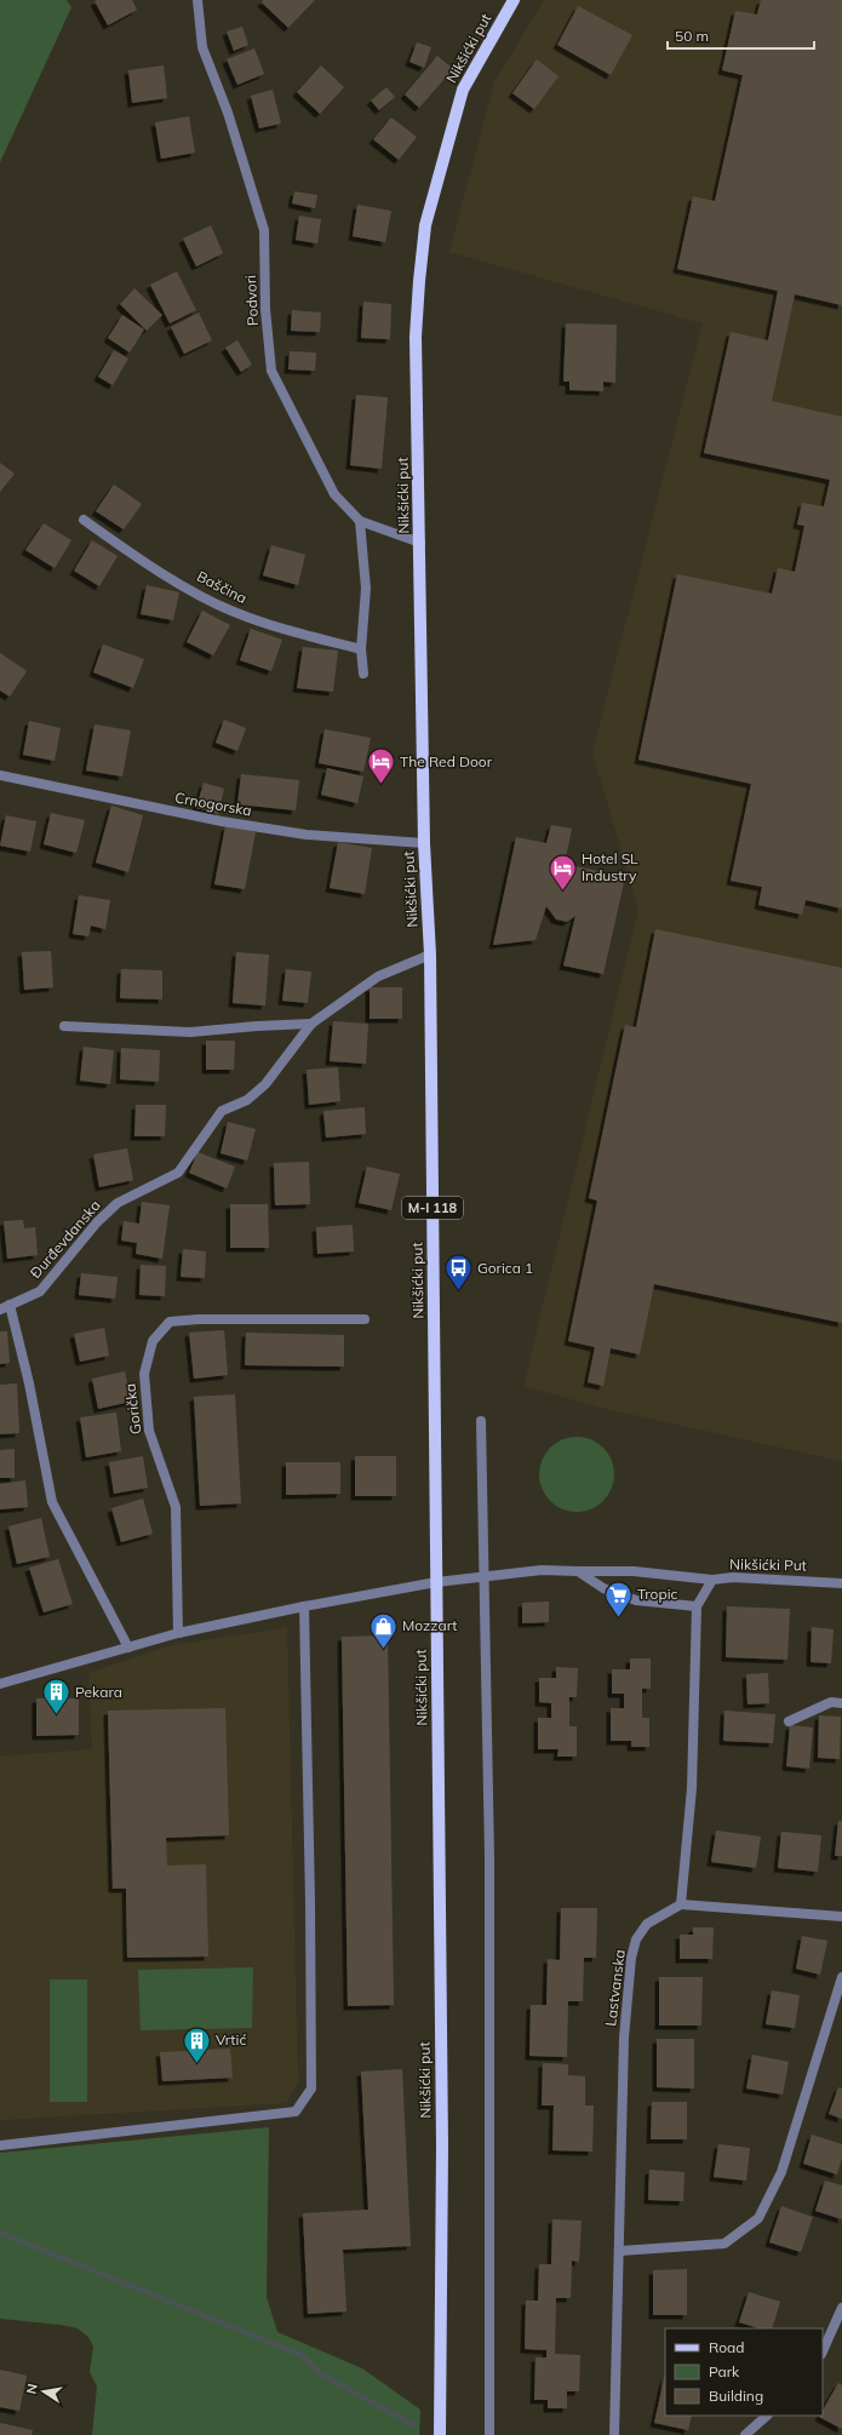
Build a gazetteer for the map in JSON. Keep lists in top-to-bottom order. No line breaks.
{"streets":{"main road":["Nikšićki put","M-I 118"],"street":["Podvori","Baščina","Crnogorska","Đurđevdanska","Gorička","Nikšićki Put","Lastvanska"]},"crossings":[["Nikšićki put","Podvori"],["Nikšićki put","Crnogorska"],["Nikšićki put","Đurđevdanska"]],"places":{"hotel":["The Red Door","Hotel SL Industry"],"bus stop":["Gorica 1"],"supermarket":["Tropic"],"shop":["Mozzart"],"building":["Pekara","Vrtić"]},"legend":["Road","Park","Building"],"scale_bar":"50 m","north":"left"}
